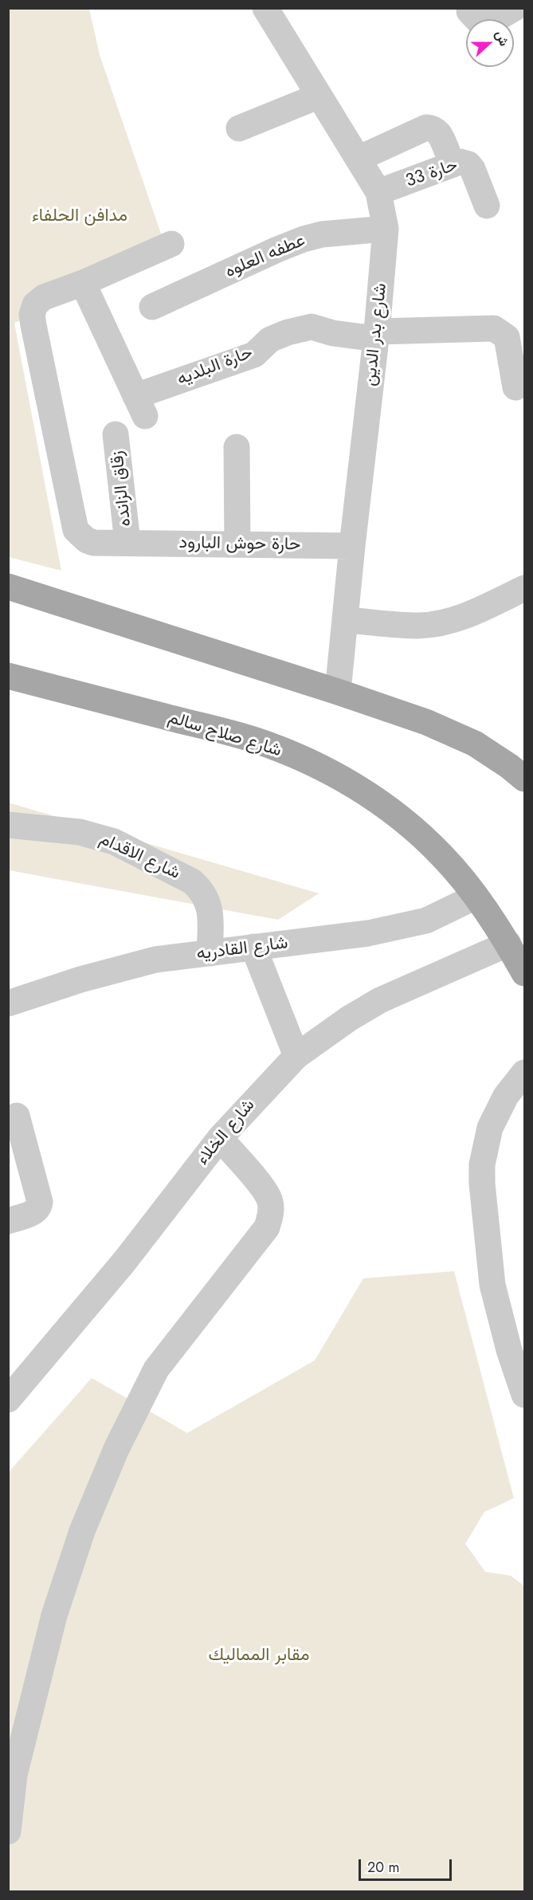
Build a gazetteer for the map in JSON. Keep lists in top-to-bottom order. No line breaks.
{"streets":{"main road":["شارع صلاح سالم"],"street":["حارة 33","عطفه العلوه","شارع بدر الدين","حارة البلديه","زقاق الزانده","حارة حوش البارود","شارع الاقدام","شارع القادريه","شارع الخلاء"]},"crossings":[["حارة 33","شارع بدر الدين"],["عطفه العلوه","شارع بدر الدين"],["شارع بدر الدين","حارة البلديه"],["شارع بدر الدين","حارة حوش البارود"],["حارة البلديه","حارة حوش البارود"],["زقاق الزانده","حارة حوش البارود"],["شارع صلاح سالم","شارع القادريه"],["شارع صلاح سالم","شارع الخلاء"],["شارع الاقدام","شارع القادريه"]],"parks":["مدافن الحلفاء","مقابر المماليك"],"scale_bar":"20 m","north":"right"}
